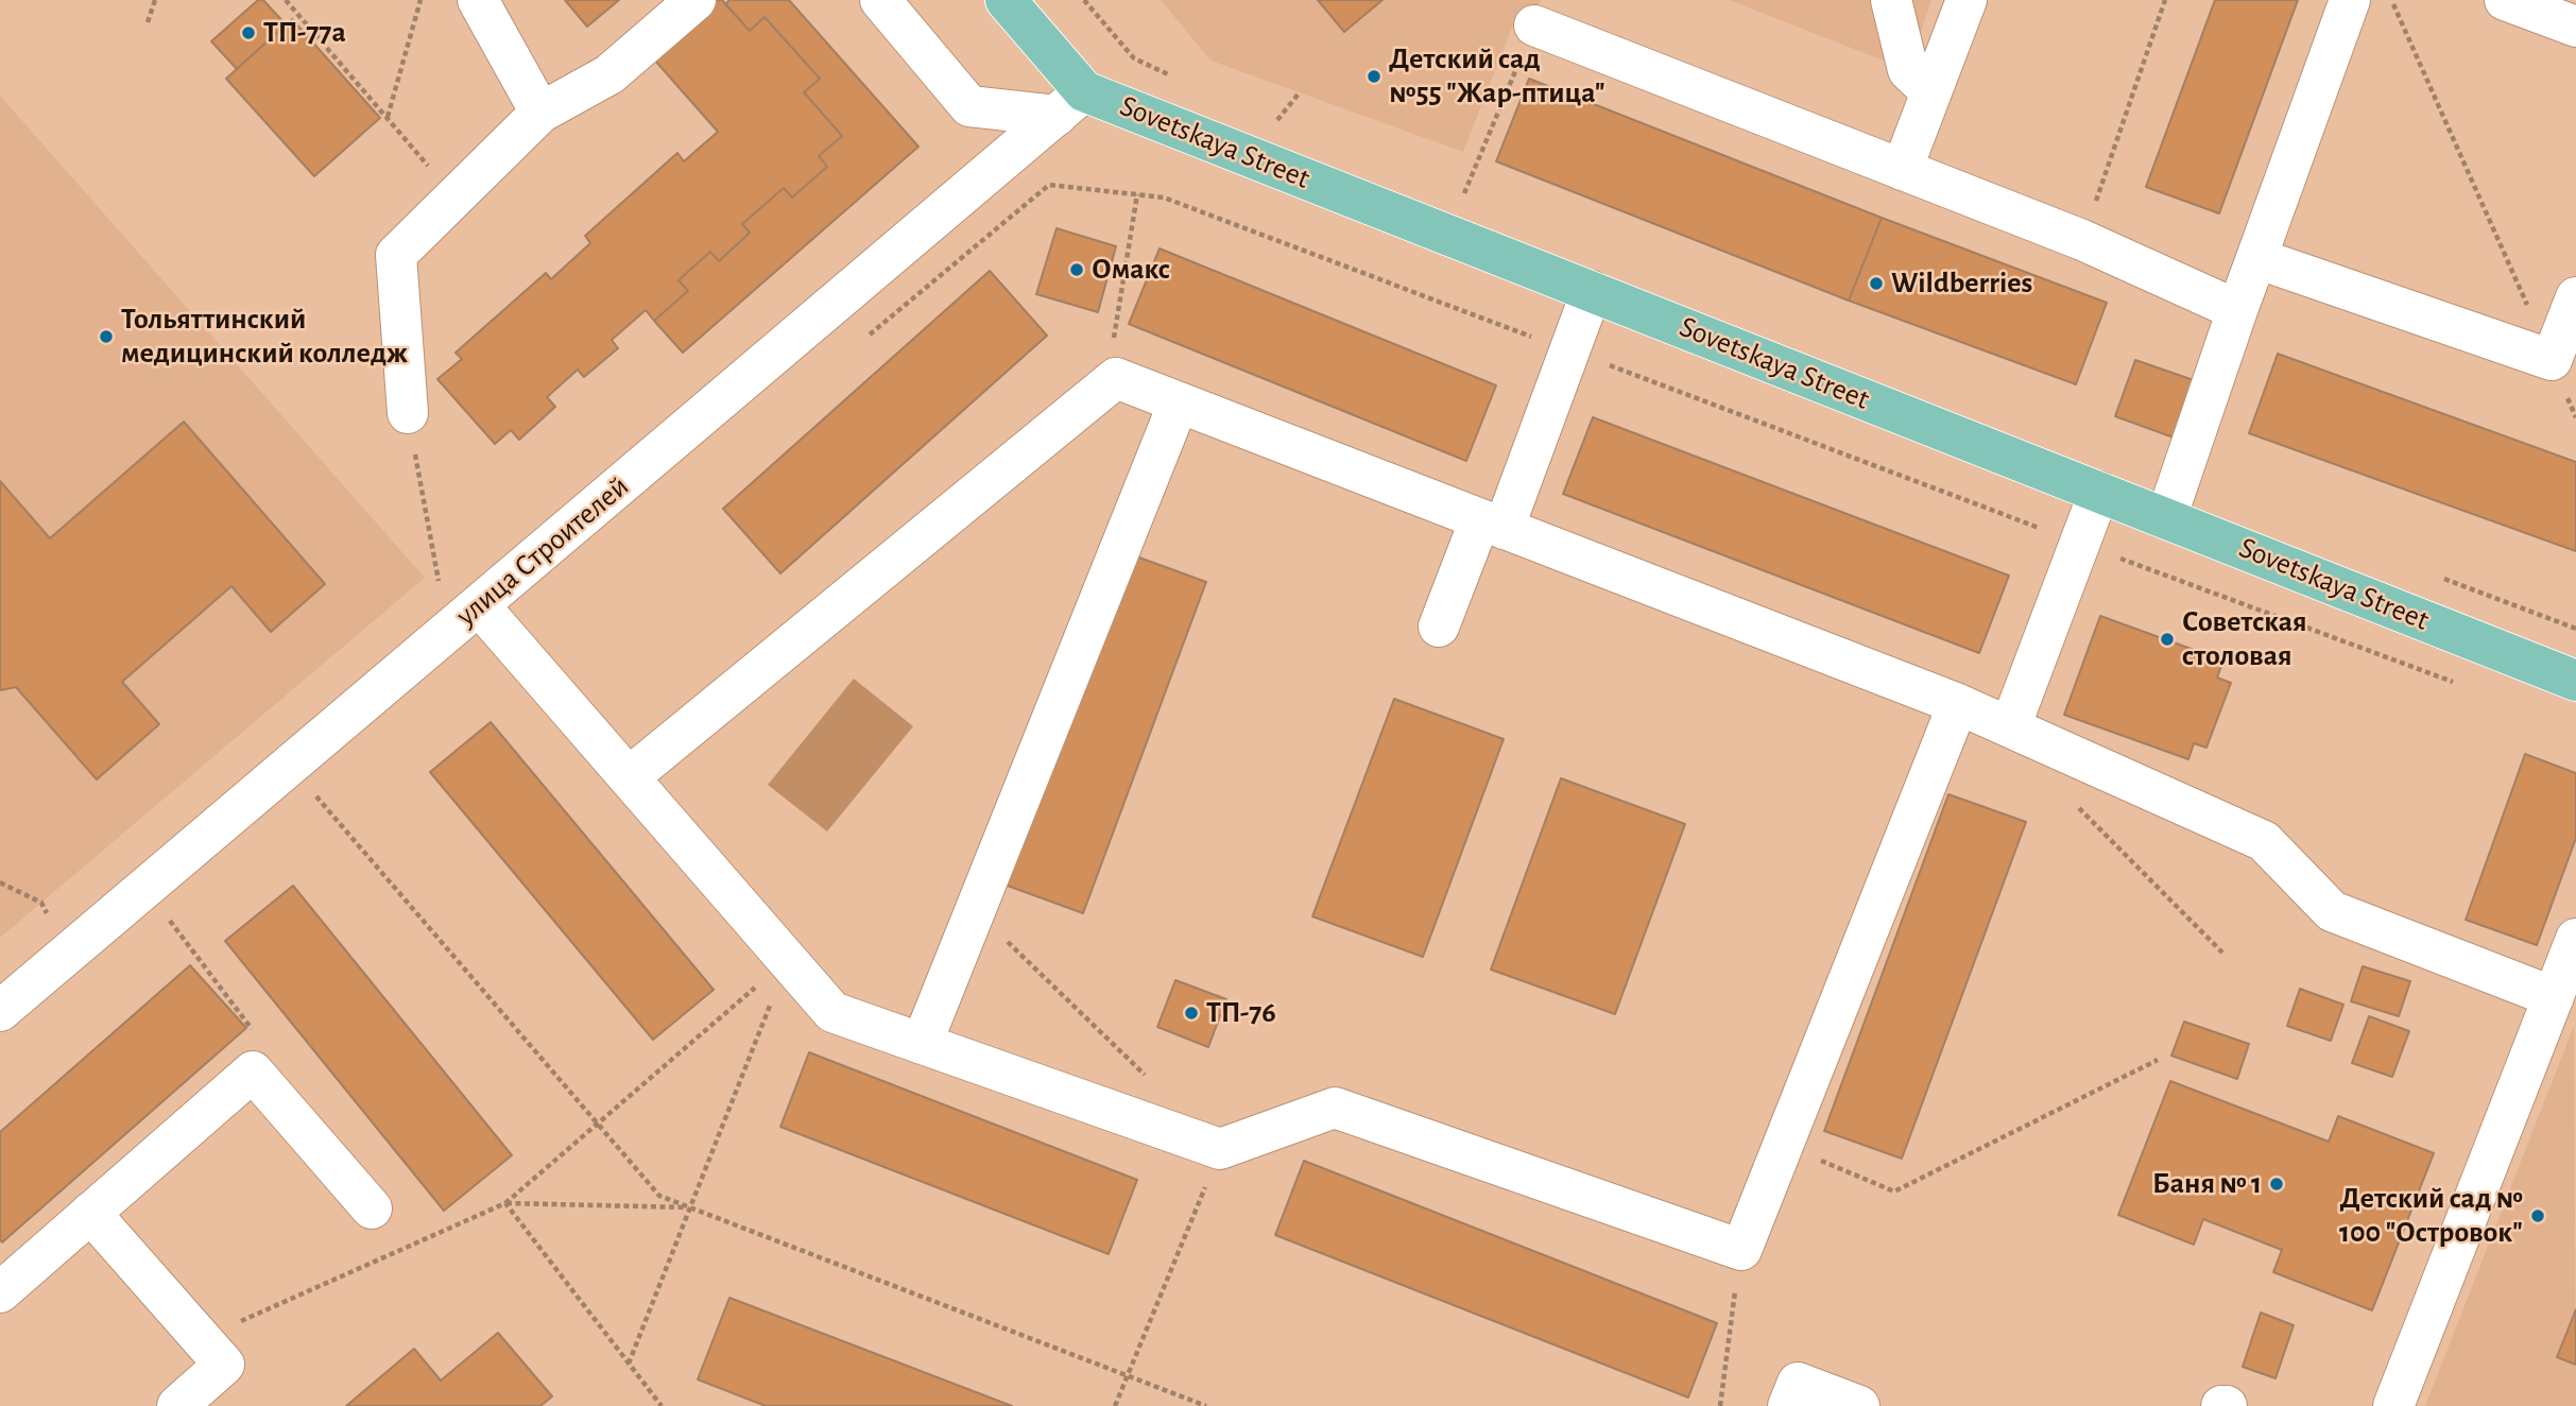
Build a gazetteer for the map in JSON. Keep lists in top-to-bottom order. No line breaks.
{"streets":{"main road":["Sovetskaya Street"],"street":["улица Строителей"]},"crossings":[["Sovetskaya Street","улица Строителей"]],"places":["ТП-77а","Детский сад №55 \"Жар-птица\"","Омакс","Wildberries","Тольяттинский медицинский колледж","Советская столовая","ТП-76","Баня № 1","Детский сад № 100 \"Островок\""]}
